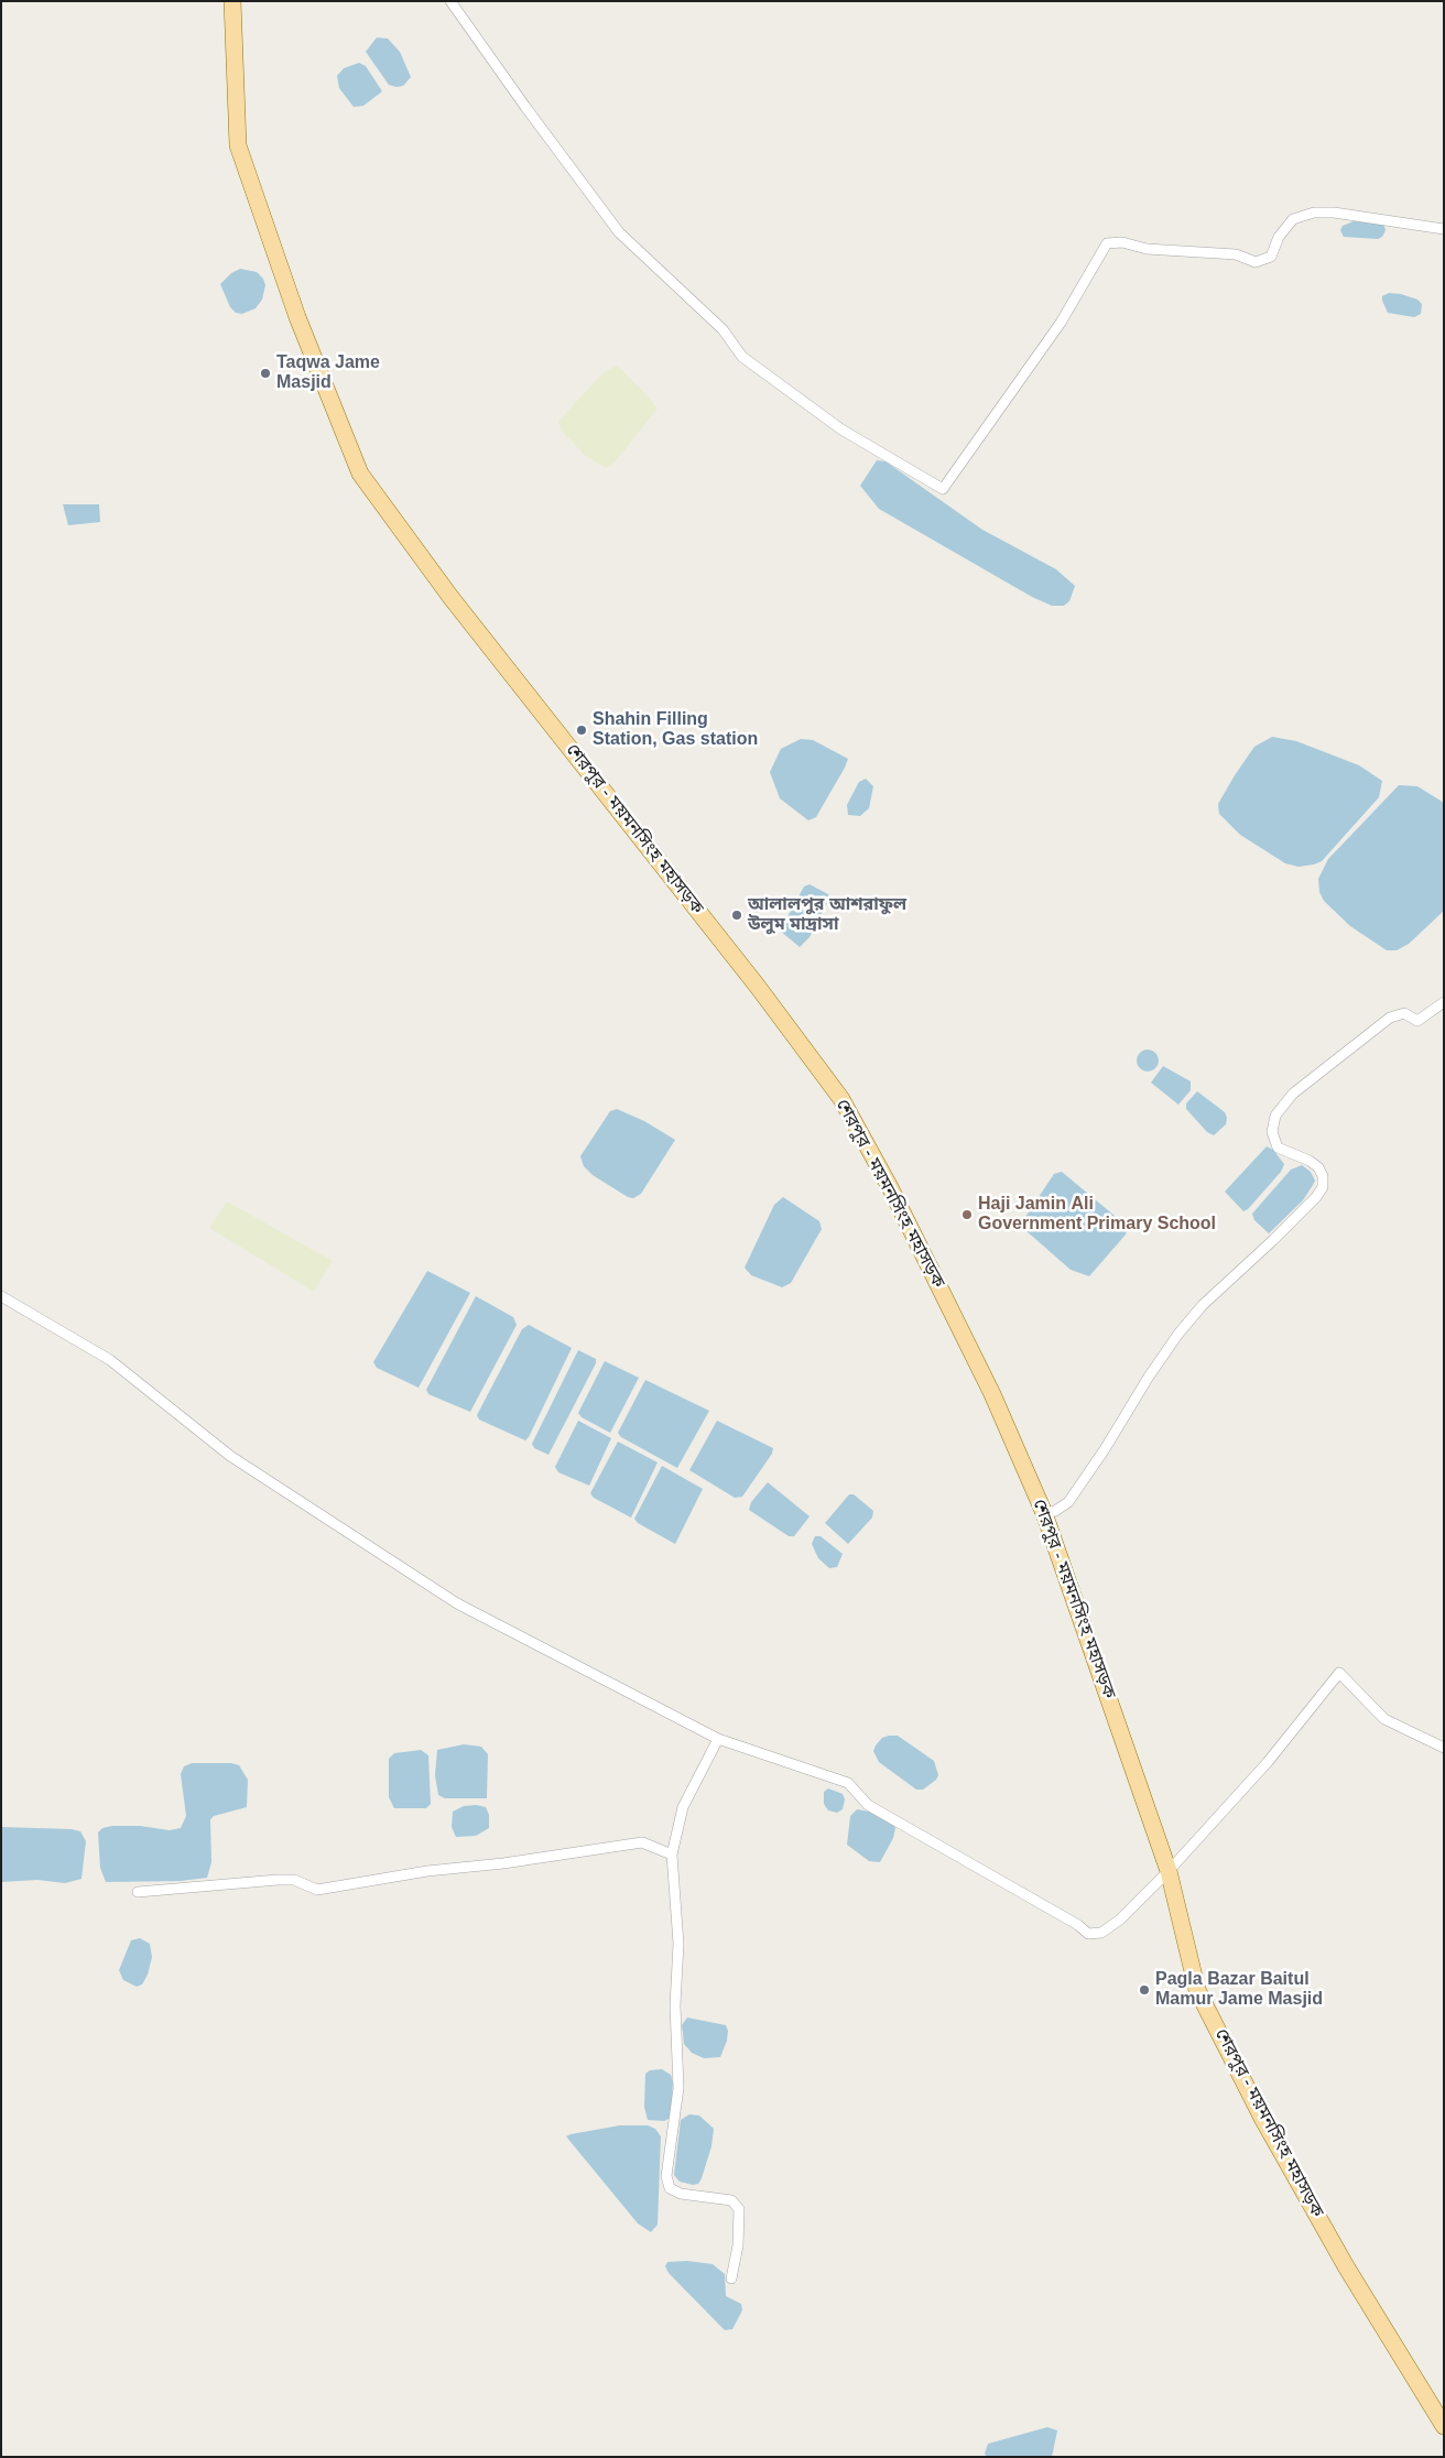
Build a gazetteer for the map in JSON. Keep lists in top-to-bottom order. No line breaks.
{"streets":{"main road":["শেরপুর - ময়মনসিংহ মহাসড়ক"]},"places":["Taqwa Jame Masjid","Shahin Filling Station, Gas station","আলালপুর আশরাফুল উলুম মাদ্রাসা","Haji Jamin Ali Government Primary School","Pagla Bazar Baitul Mamur Jame Masjid"]}
